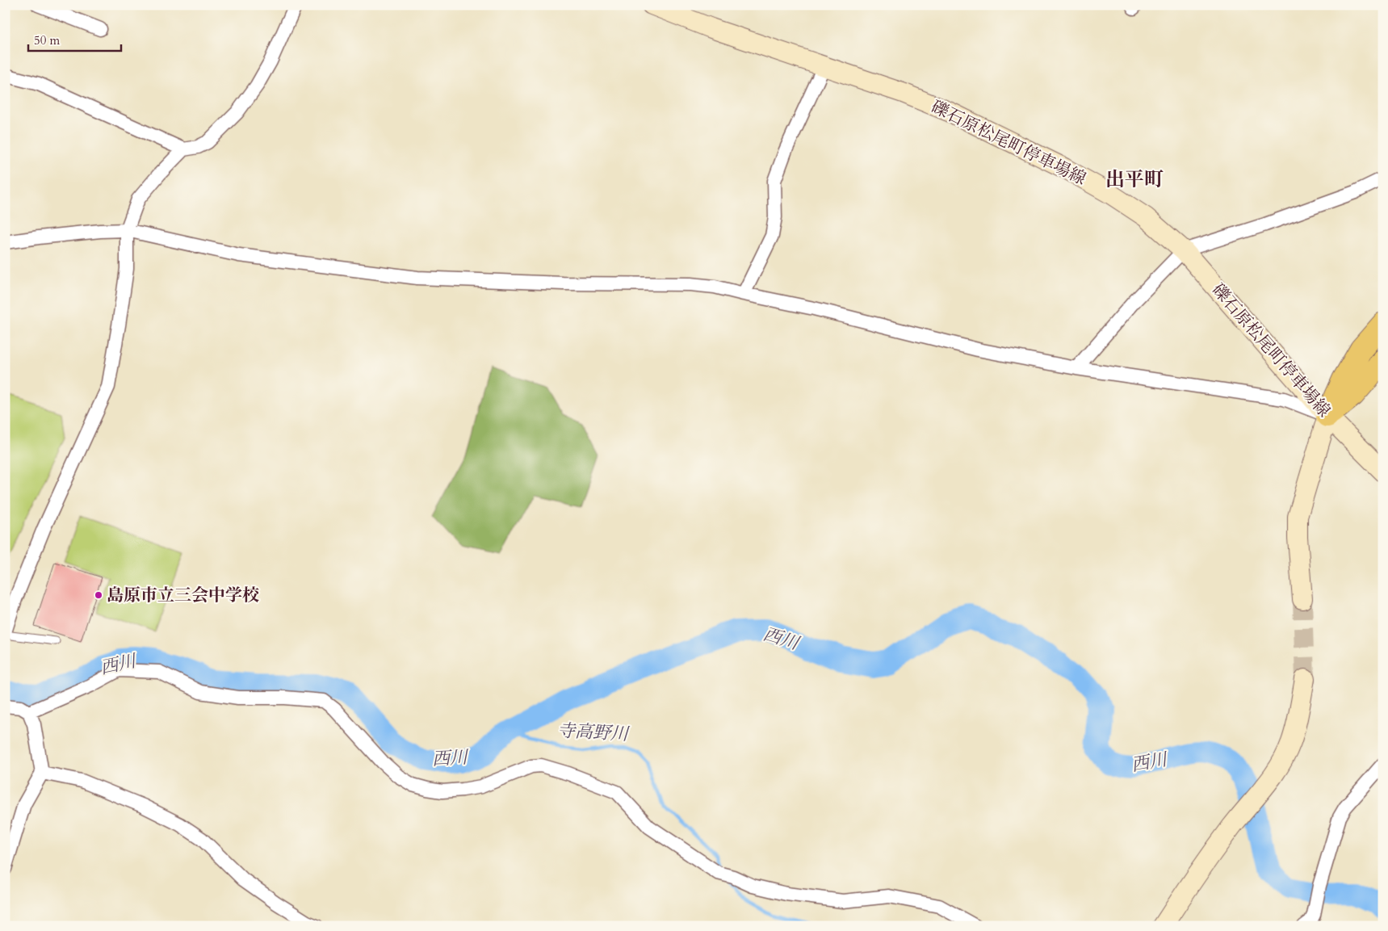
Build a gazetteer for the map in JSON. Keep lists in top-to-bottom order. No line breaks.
{"streets":{"main road":["礫石原松尾町停車場線"]},"districts":["出平町"],"water":["西川","寺高野川"],"places":["島原市立三会中学校"],"scale_bar":"50 m"}
